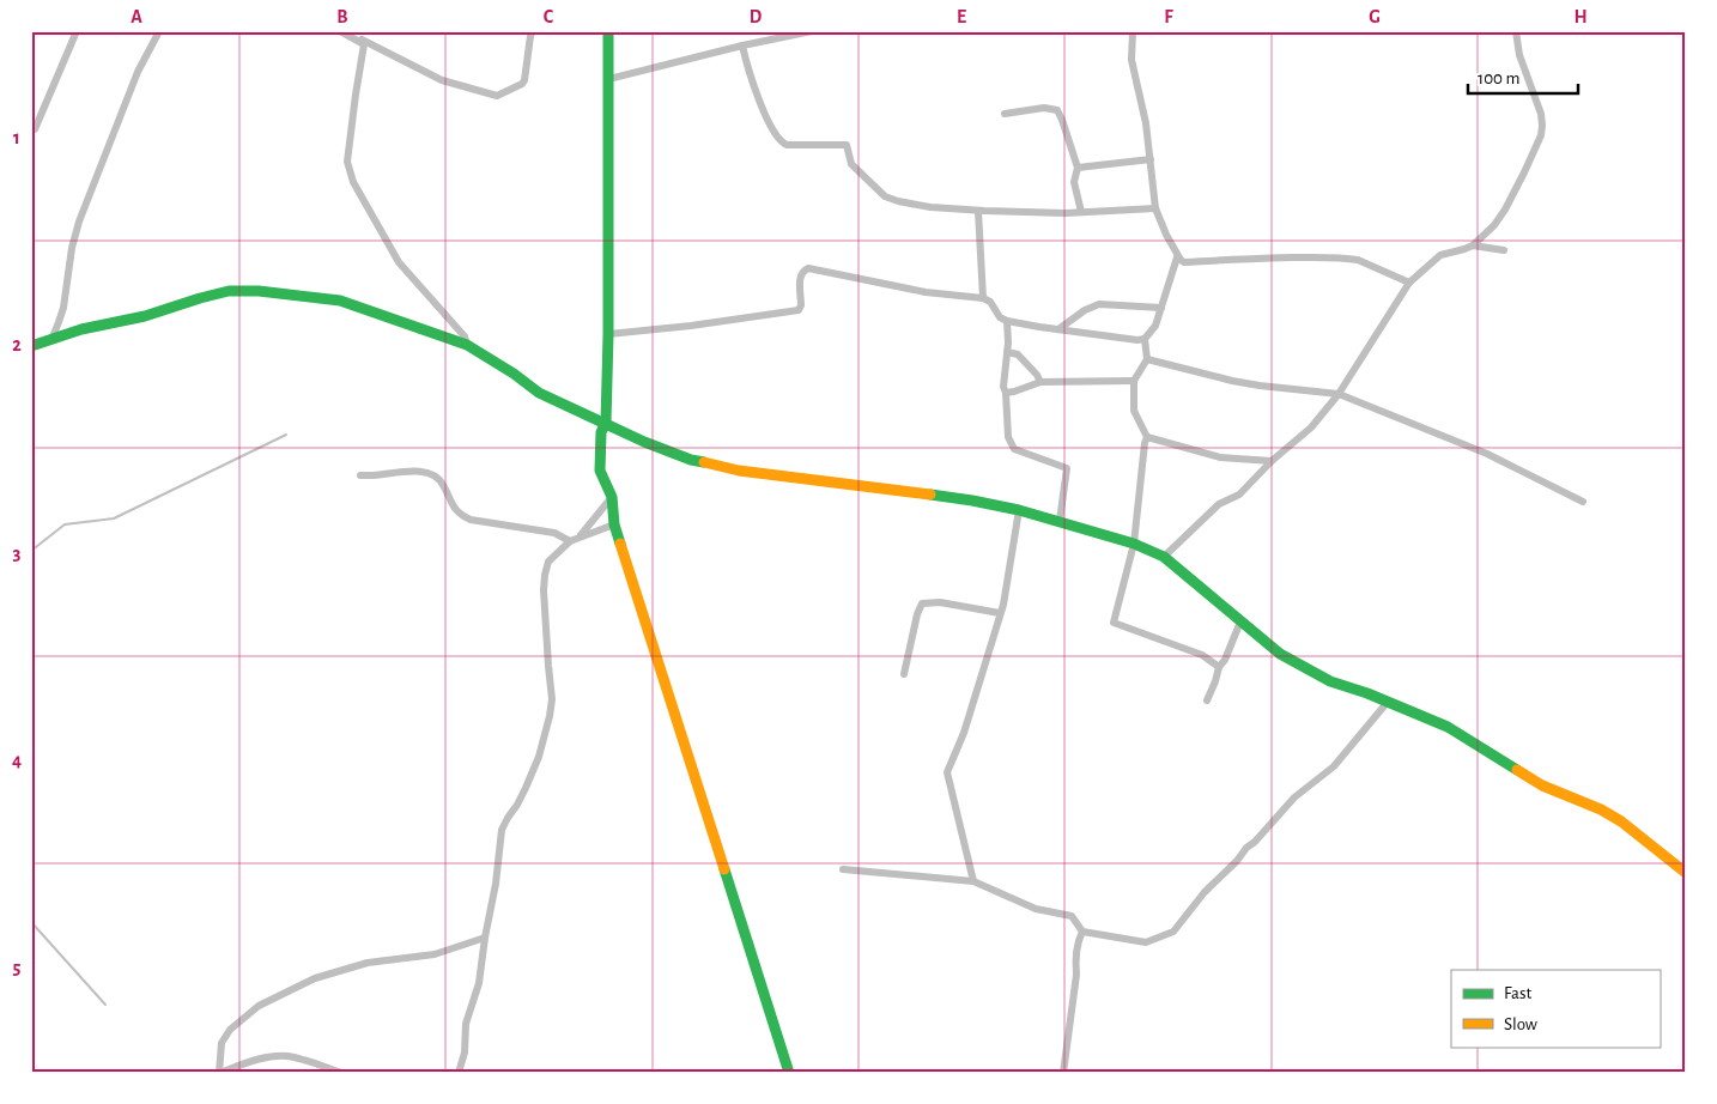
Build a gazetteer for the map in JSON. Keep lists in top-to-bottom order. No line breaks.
{"legend":["Fast","Slow"],"scale_bar":"100 m","grid":{"columns":["A","B","C","D","E","F","G","H"],"rows":["1","2","3","4","5"]}}
